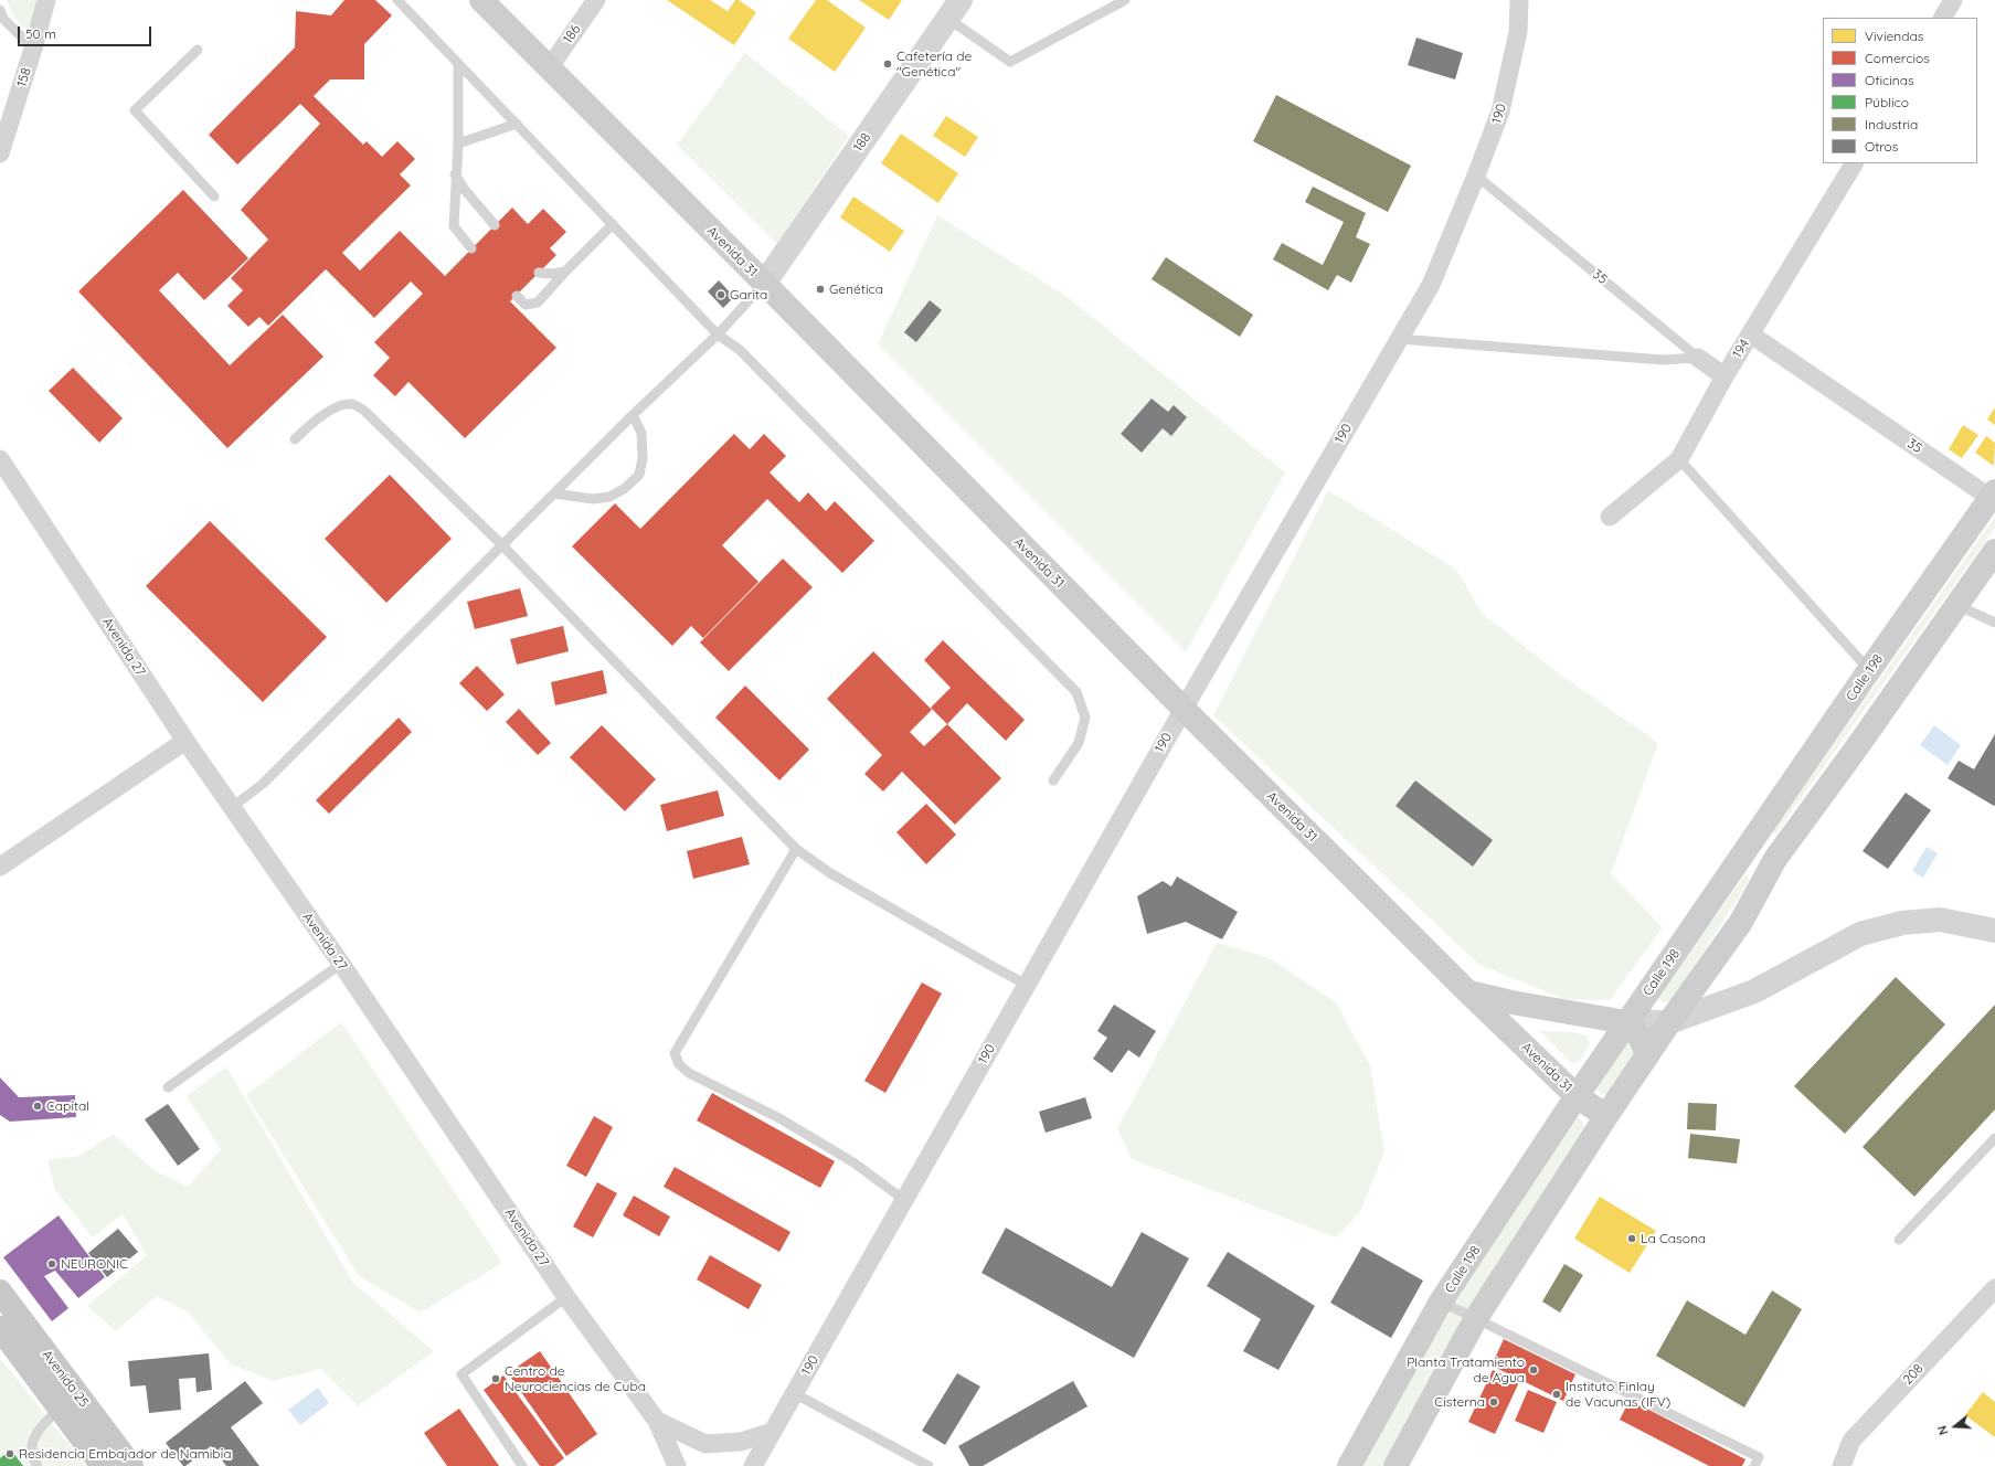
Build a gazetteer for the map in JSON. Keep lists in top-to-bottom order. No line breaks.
{"streets":{"main road":["Avenida 31","Calle 198","Avenida 25"],"street":["186","158","190","188","35","194","Avenida 27","208"]},"crossings":[["186","Avenida 31"],["190","Avenida 31"],["190","35"],["190","Avenida 27"],["188","Avenida 31"],["Avenida 31","Calle 198"],["35","194"],["35","Calle 198"]],"places":["Cafetería de \"Genética\"","Genética","Garita","Capital","La Casona","NEURONIC","Planta Tratamiento de Agua","Centro de Neurociencias de Cuba","Instituto Finlay de Vacunas (IFV)","Cisterna","Residencia Embajador de Namibia"],"legend":["Viviendas","Comercios","Oficinas","Público","Industria","Otros"],"scale_bar":"50 m","north":"left"}
